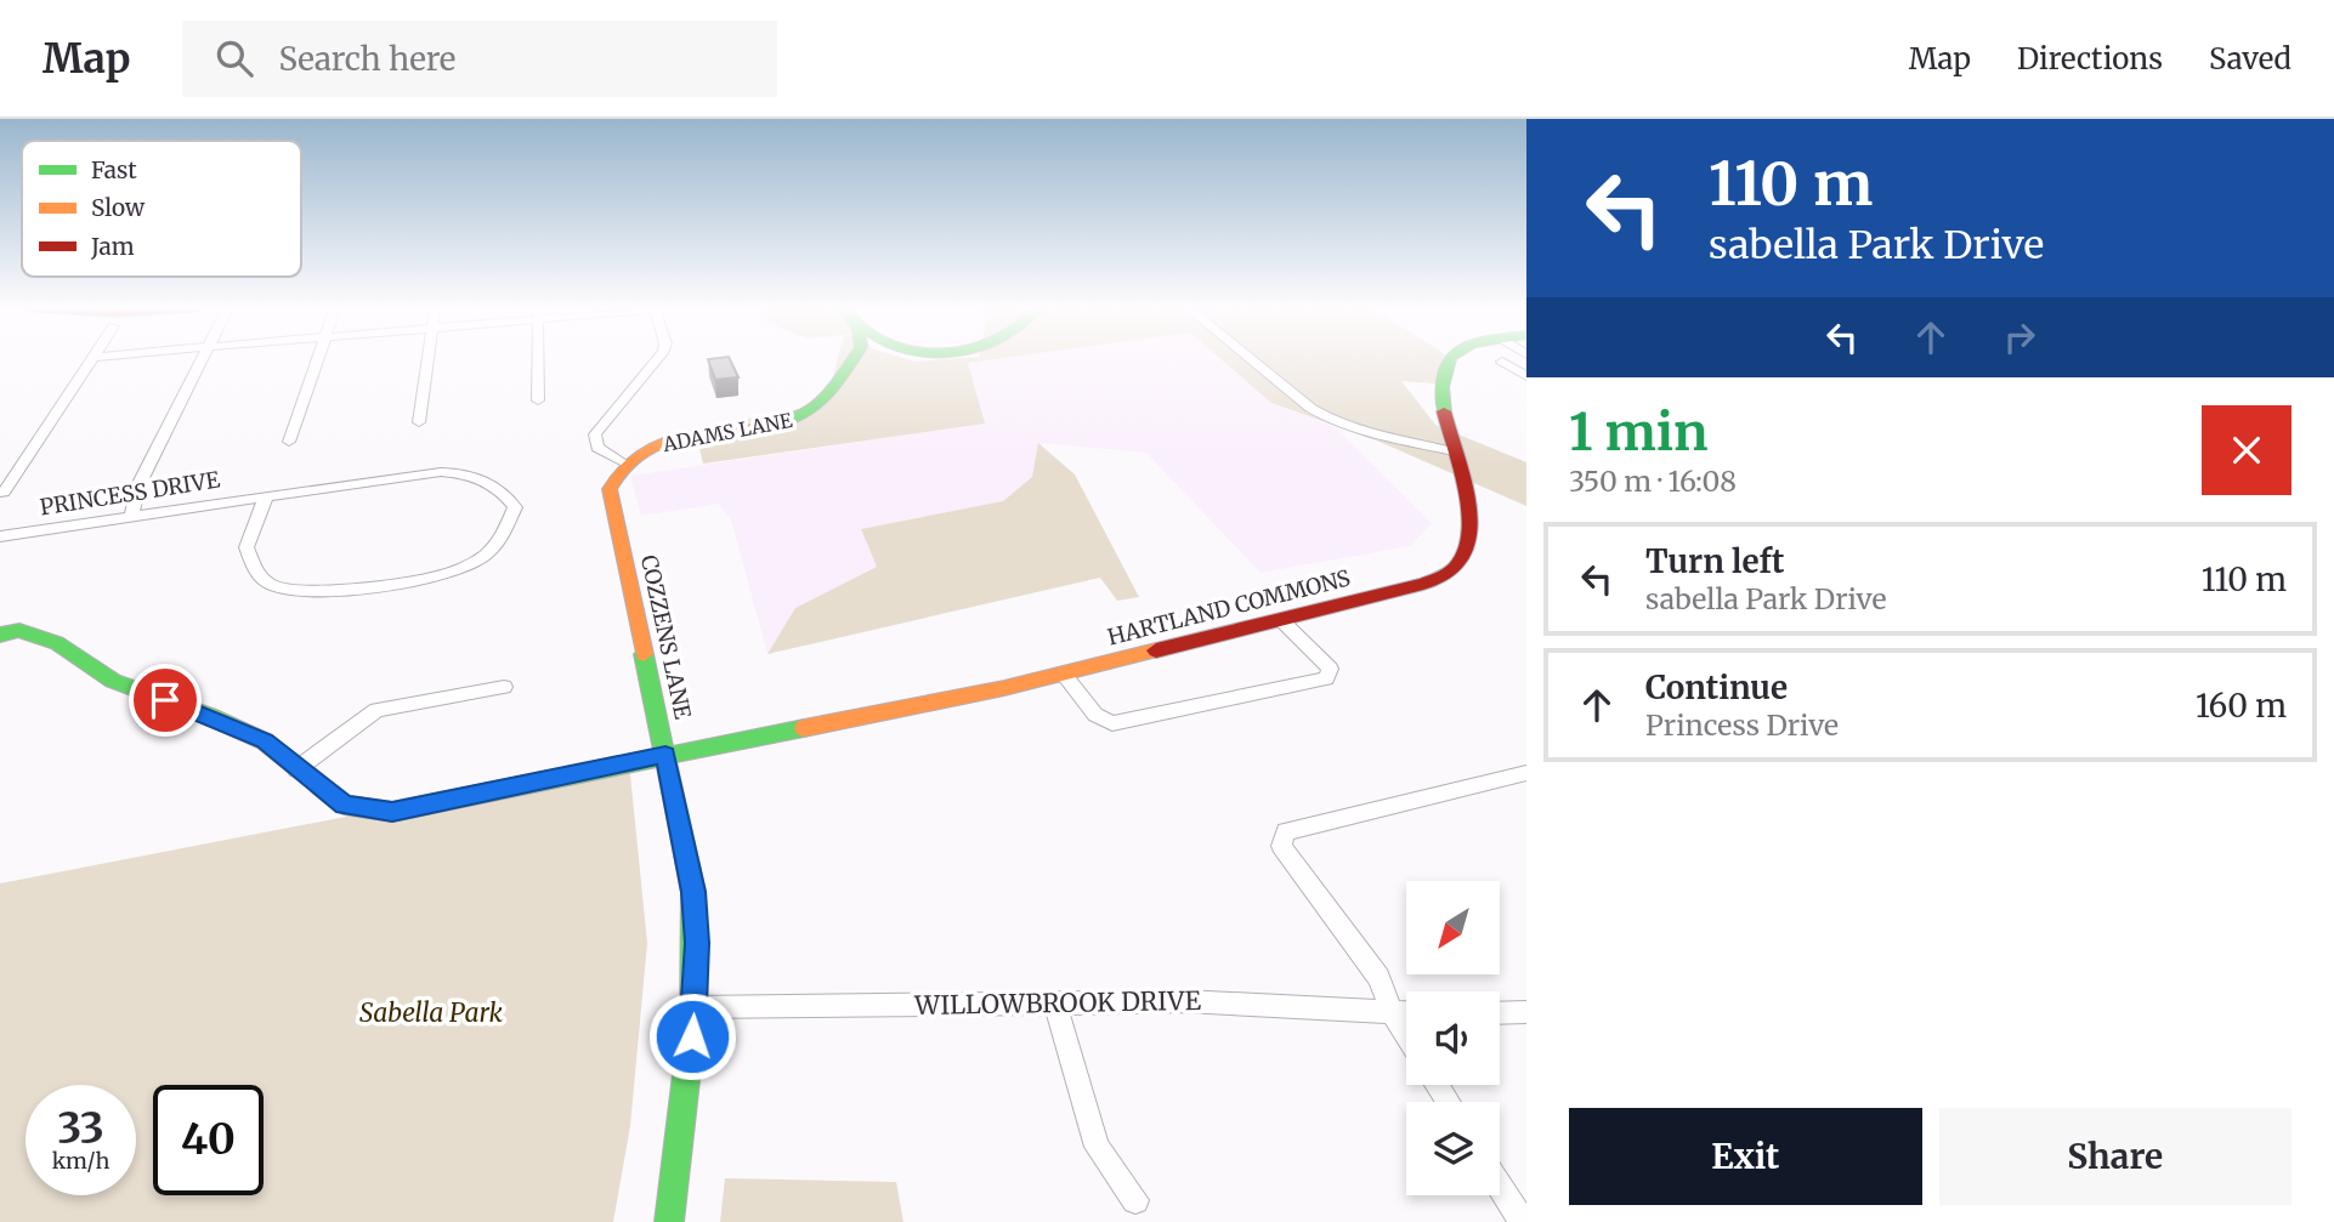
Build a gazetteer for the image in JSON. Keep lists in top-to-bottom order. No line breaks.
{"streets":{"main road":["ADAMS LANE","HARTLAND COMMONS","COZZENS LANE"],"street":["PRINCESS DRIVE","WILLOWBROOK DRIVE"]},"crossings":[["ADAMS LANE","COZZENS LANE"],["HARTLAND COMMONS","COZZENS LANE"],["COZZENS LANE","WILLOWBROOK DRIVE"]],"parks":["Sabella Park"],"legend":["Fast","Slow","Jam"],"north":"bottom left","page":{"header":"Map","search":"Search here","nav":["Map","Directions","Saved"],"turn":["110 m","sabella Park Drive"],"heading":["1 min","350 m · 16:08"],"list":[{"name":"Turn left","note":"sabella Park Drive","value":"110 m"},{"name":"Continue","note":"Princess Drive","value":"160 m"}],"speed":"33 km/h","limit":"40","buttons":["Exit","Share"]}}
